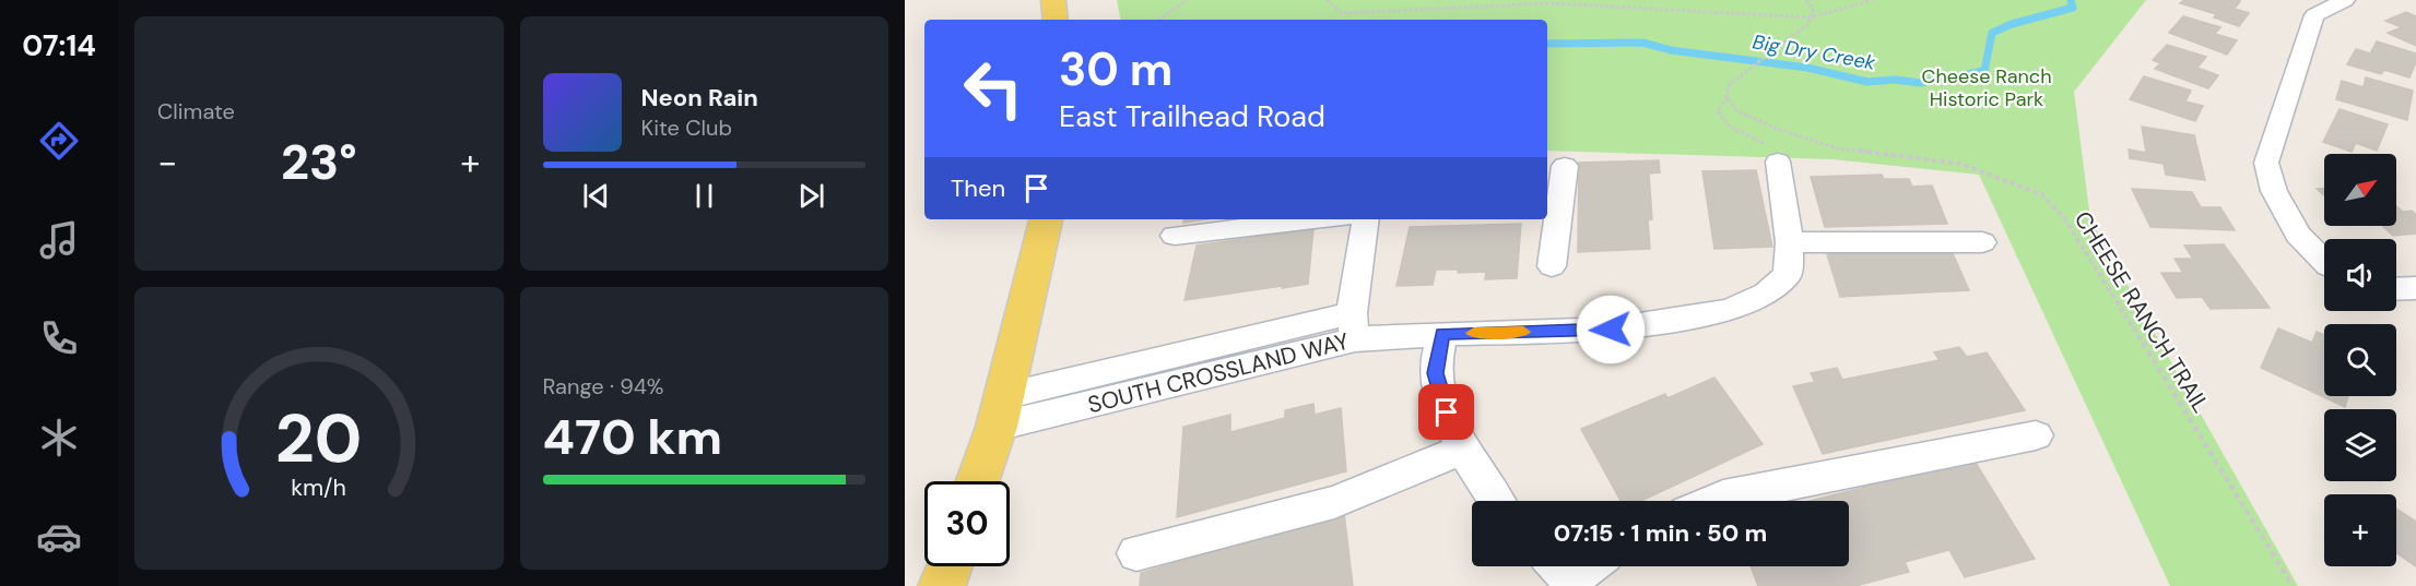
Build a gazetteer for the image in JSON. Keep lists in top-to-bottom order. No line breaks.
{"streets":{"street":["SOUTH CROSSLAND WAY"],"path":["CHEESE RANCH TRAIL"]},"water":["Big Dry Creek"],"parks":["Cheese Ranch Historic Park"],"north":"top right","page":{"tabs":"07:14","tile":["Climate",["Range · 94%","470 km"]],"turn":["30 m","East Trailhead Road"],"song":["Neon Rain","Kite Club"],"heat":["−","23°","+"],"map_buttons":"+","then":"Then","limit":"30","trip":"07:15 · 1 min · 50 m","gauge":["20","km/h"]}}
